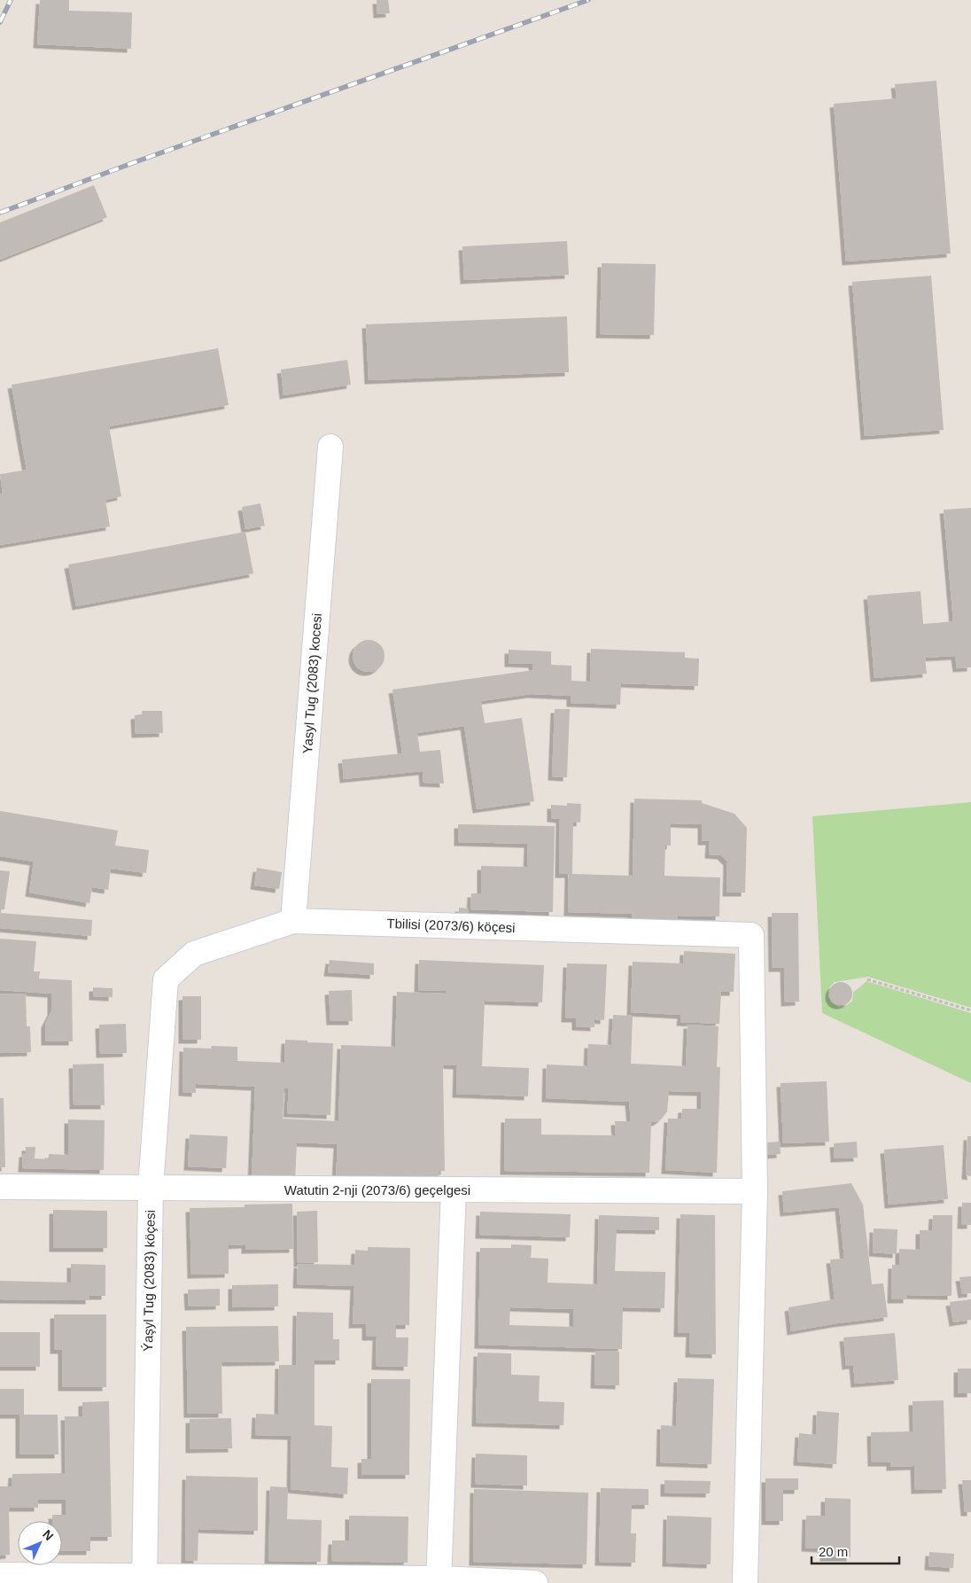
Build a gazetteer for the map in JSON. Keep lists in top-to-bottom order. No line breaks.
{"streets":{"street":["Yasyl Tug (2083) kocesi","Tbilisi (2073/6) köçesi","Watutin 2-nji (2073/6) geçelgesi","Ýaşyl Tug (2083) köçesi"]},"crossings":[["Yasyl Tug (2083) kocesi","Tbilisi (2073/6) köçesi"],["Tbilisi (2073/6) köçesi","Watutin 2-nji (2073/6) geçelgesi"],["Tbilisi (2073/6) köçesi","Ýaşyl Tug (2083) köçesi"],["Watutin 2-nji (2073/6) geçelgesi","Ýaşyl Tug (2083) köçesi"]],"scale_bar":"20 m","north":"top right"}
